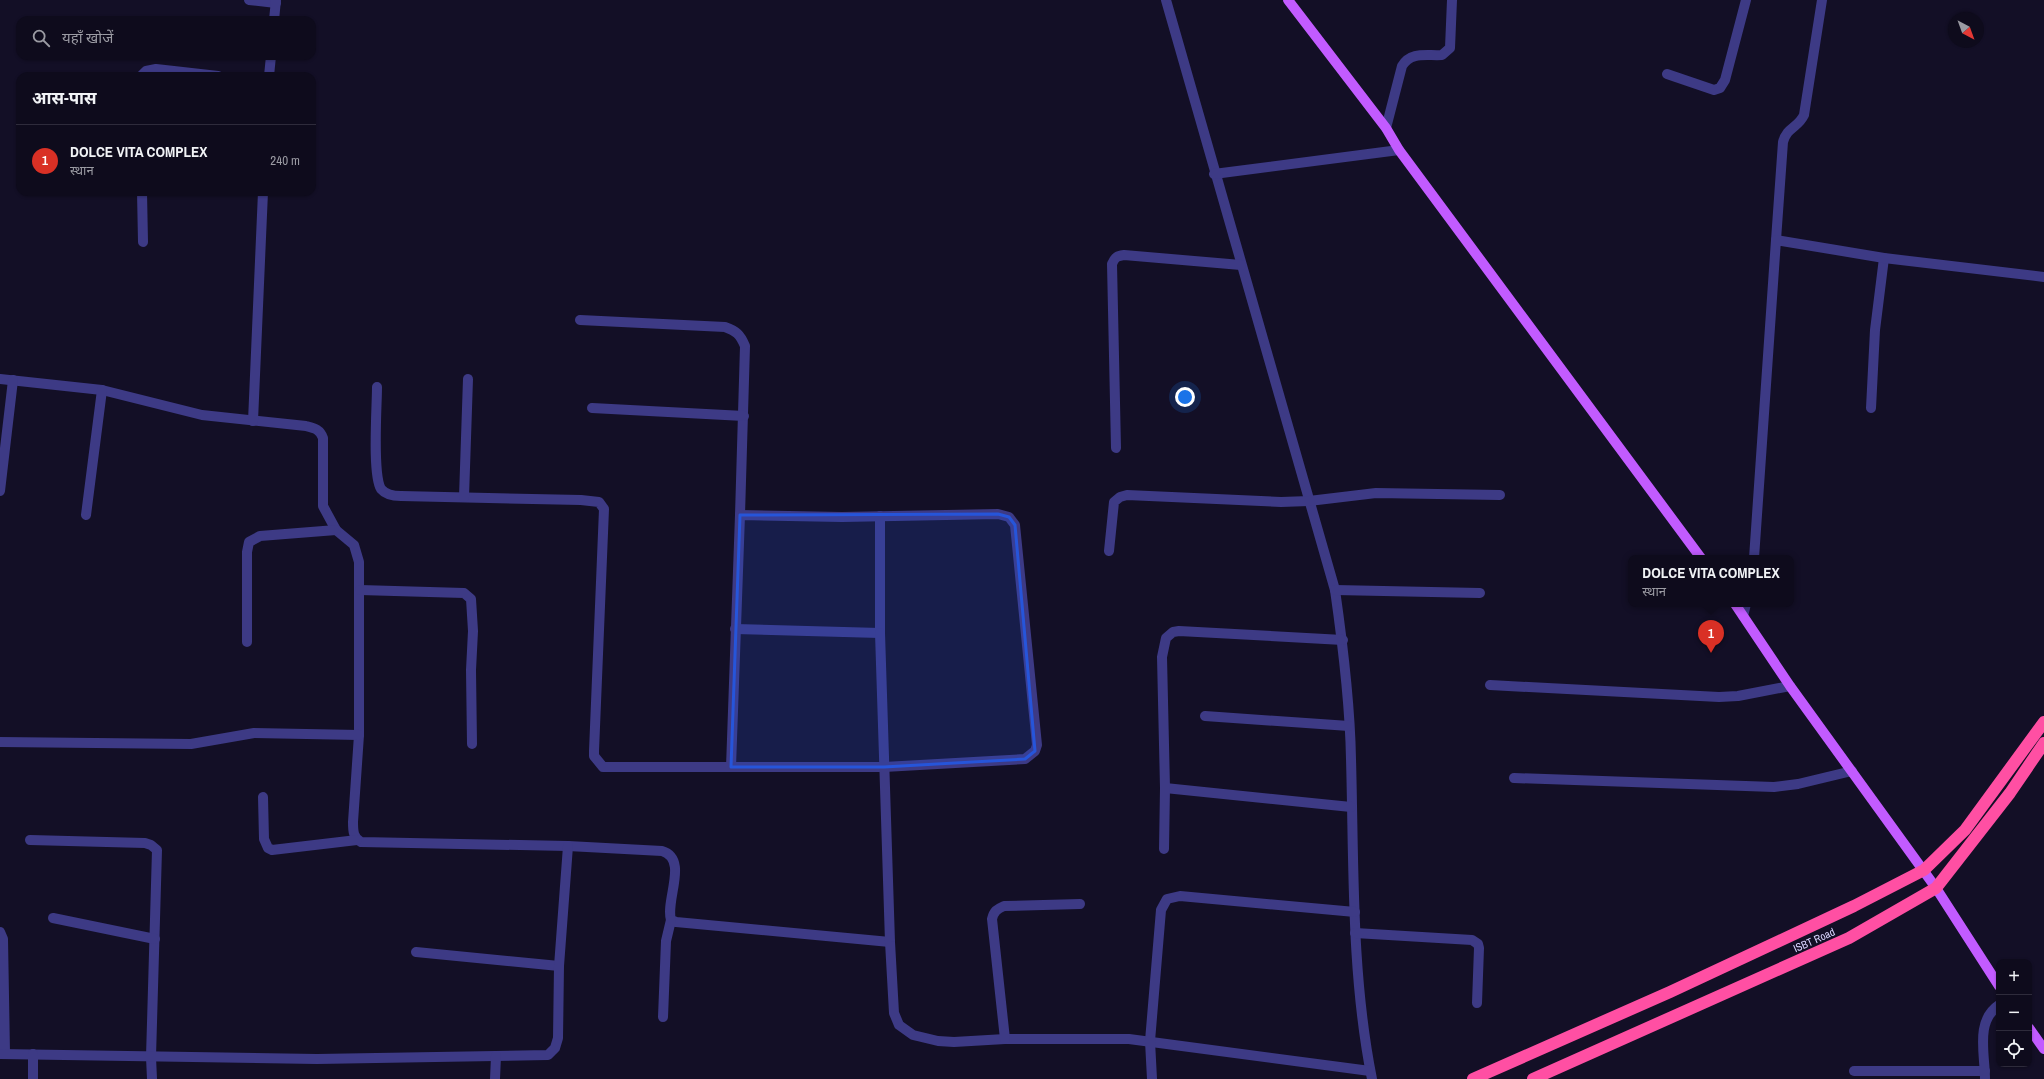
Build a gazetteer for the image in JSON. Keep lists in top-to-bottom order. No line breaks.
{"streets":{"highway":["ISBT Road"]},"north":"bottom right","page":{"search":"यहाँ खोजें","heading":"आस-पास","list":[{"mark":"1","name":"DOLCE VITA COMPLEX","note":"स्थान","value":"240 m"}],"popup":["DOLCE VITA COMPLEX","स्थान"],"pins":"1","map_buttons":["+","−"]}}
